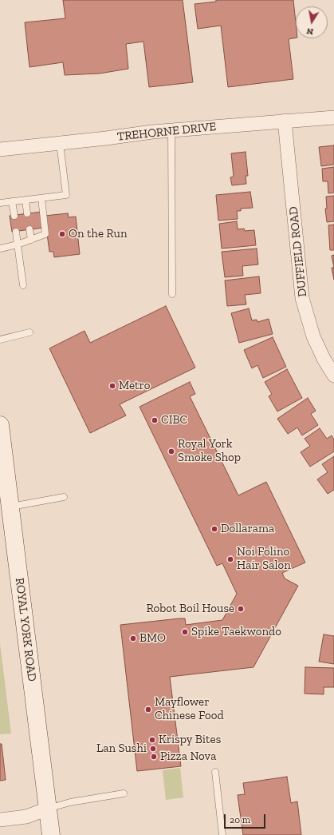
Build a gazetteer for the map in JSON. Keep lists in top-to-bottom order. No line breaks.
{"streets":{"main road":["ROYAL YORK ROAD"],"street":["TREHORNE DRIVE","DUFFIELD ROAD"]},"crossings":[["TREHORNE DRIVE","DUFFIELD ROAD"]],"places":["On the Run","Metro","CIBC","Royal York Smoke Shop","Dollarama","Noi Folino Hair Salon","Robot Boil House","Spike Taekwondo","BMO","Mayflower Chinese Food","Krispy Bites","Lan Sushi","Pizza Nova"],"scale_bar":"20 m","north":"bottom"}
